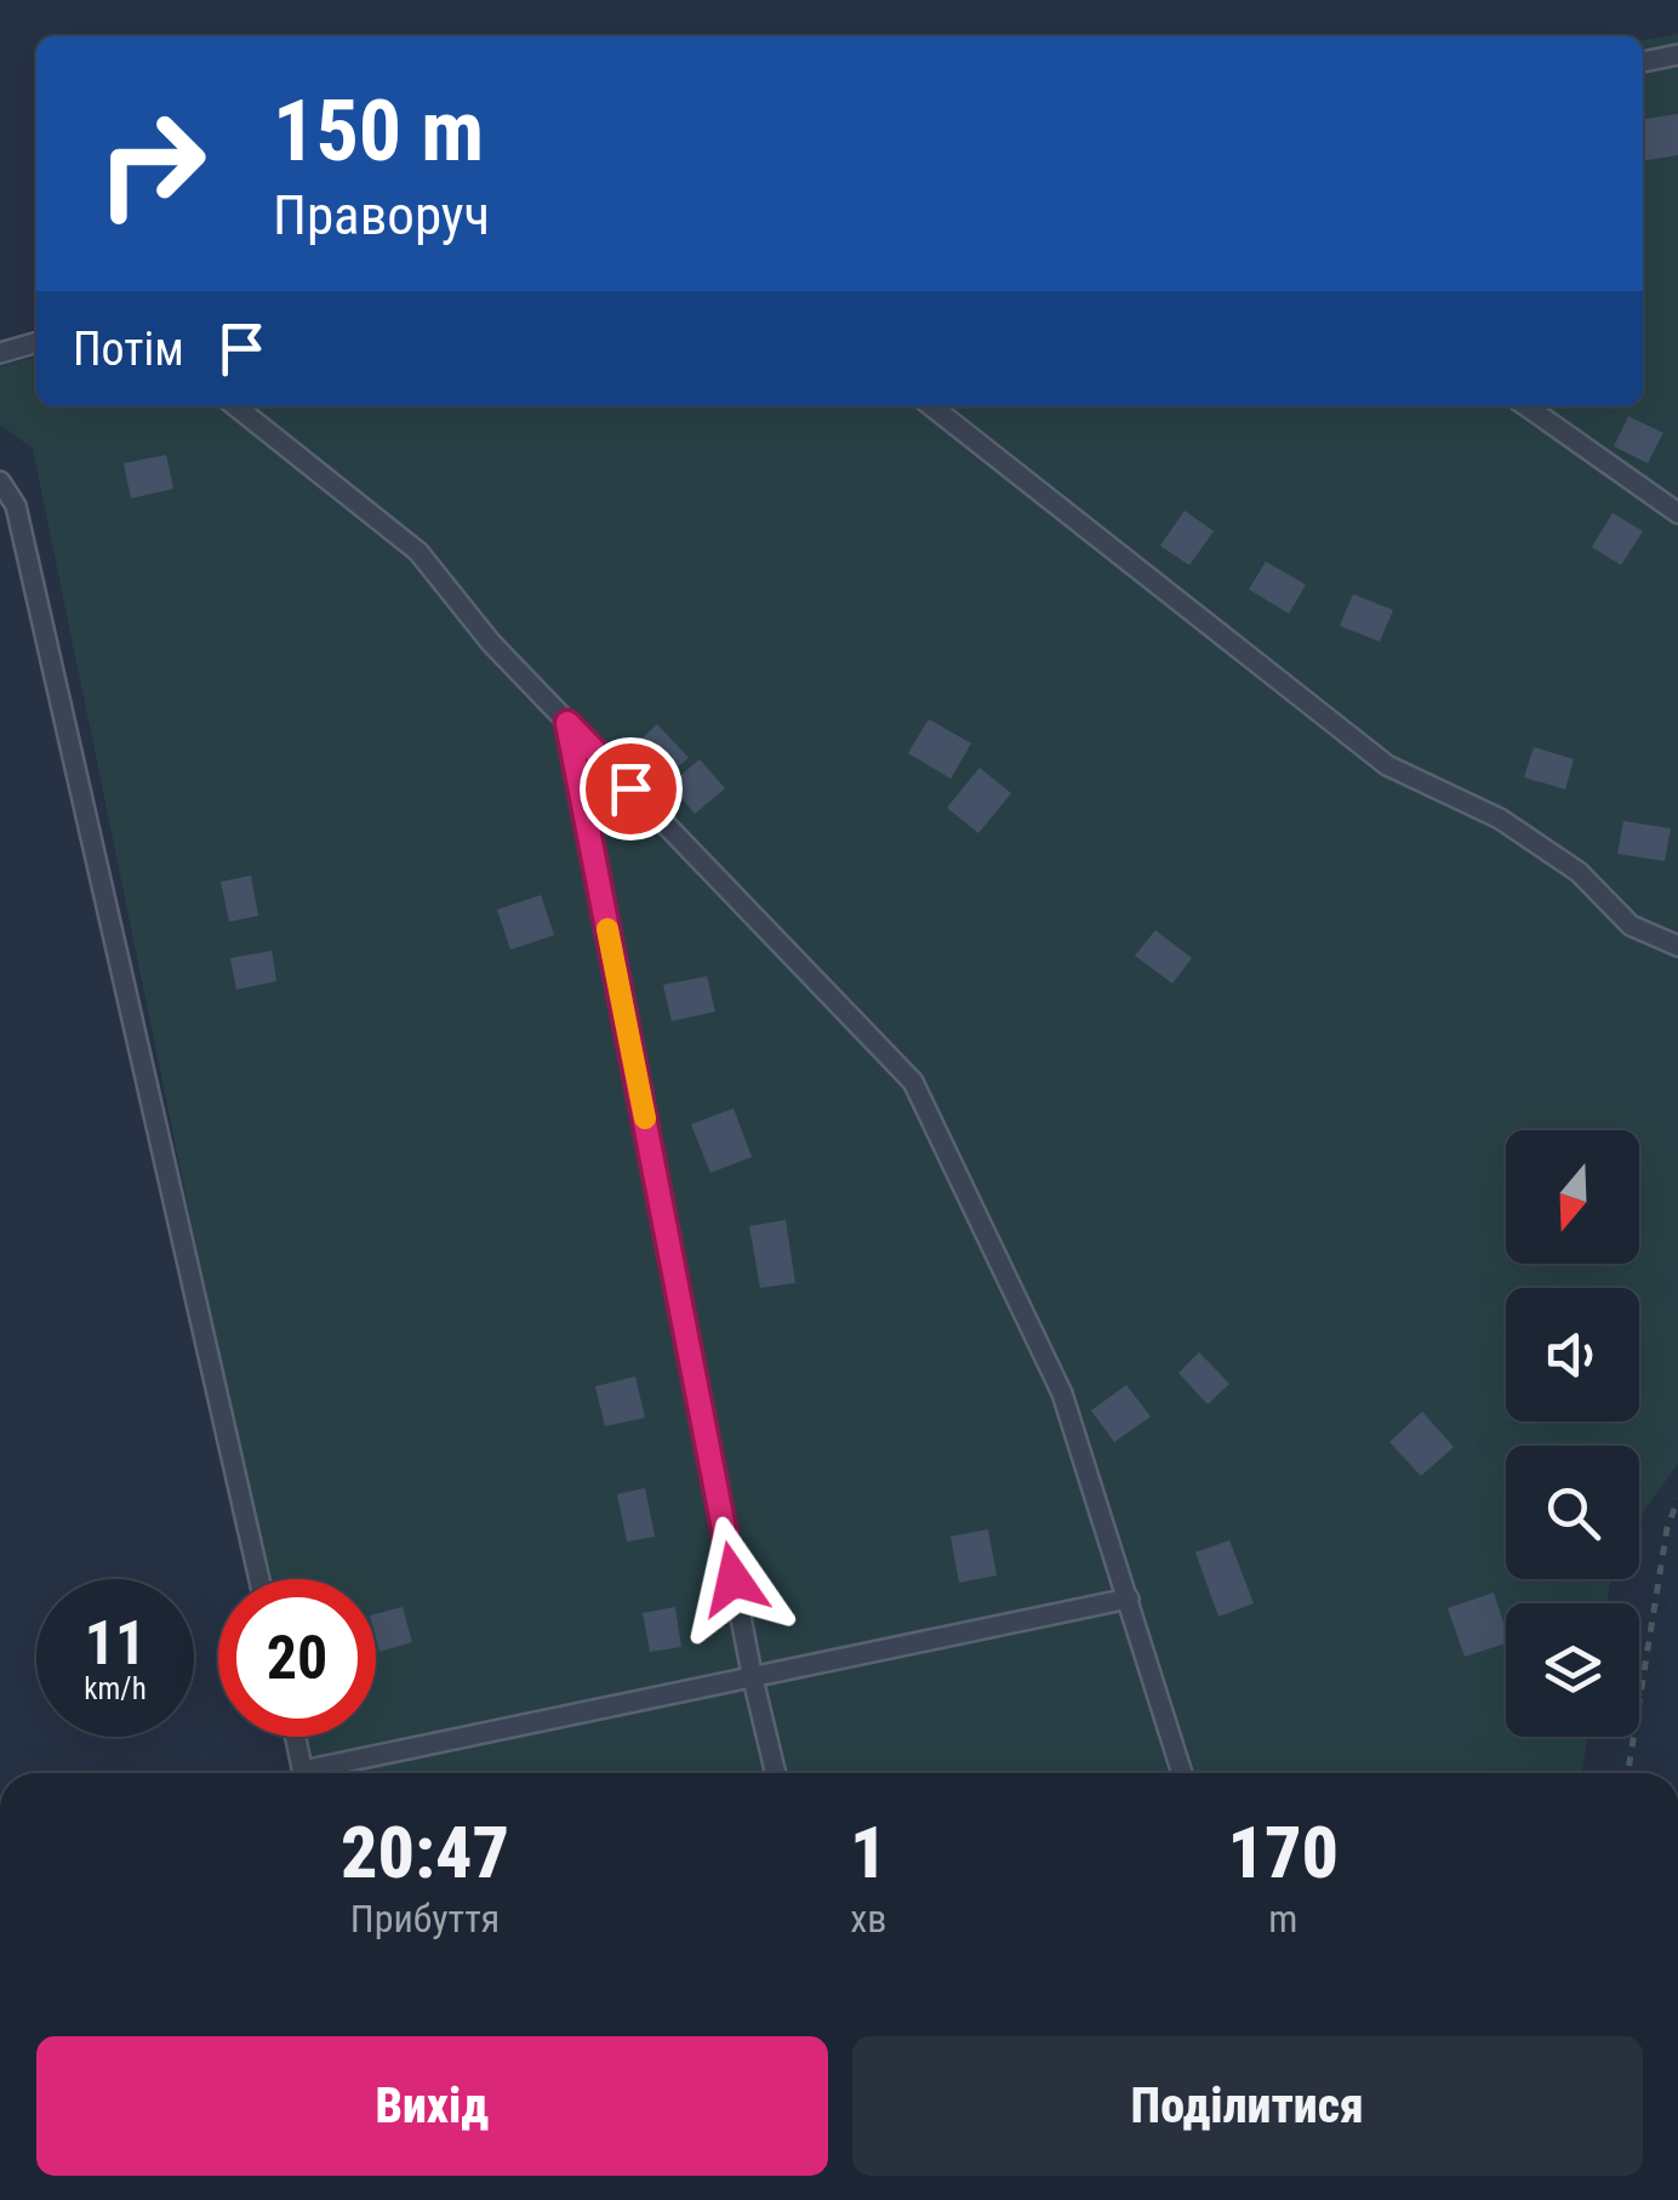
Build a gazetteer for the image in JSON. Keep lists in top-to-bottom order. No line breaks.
{"north":"bottom","page":{"turn":["150 m","Праворуч"],"then":"Потім","speed":"11 km/h","limit":"20","eta":["20:47","Прибуття","1","хв","170","m"],"buttons":["Вихід","Поділитися"]}}
